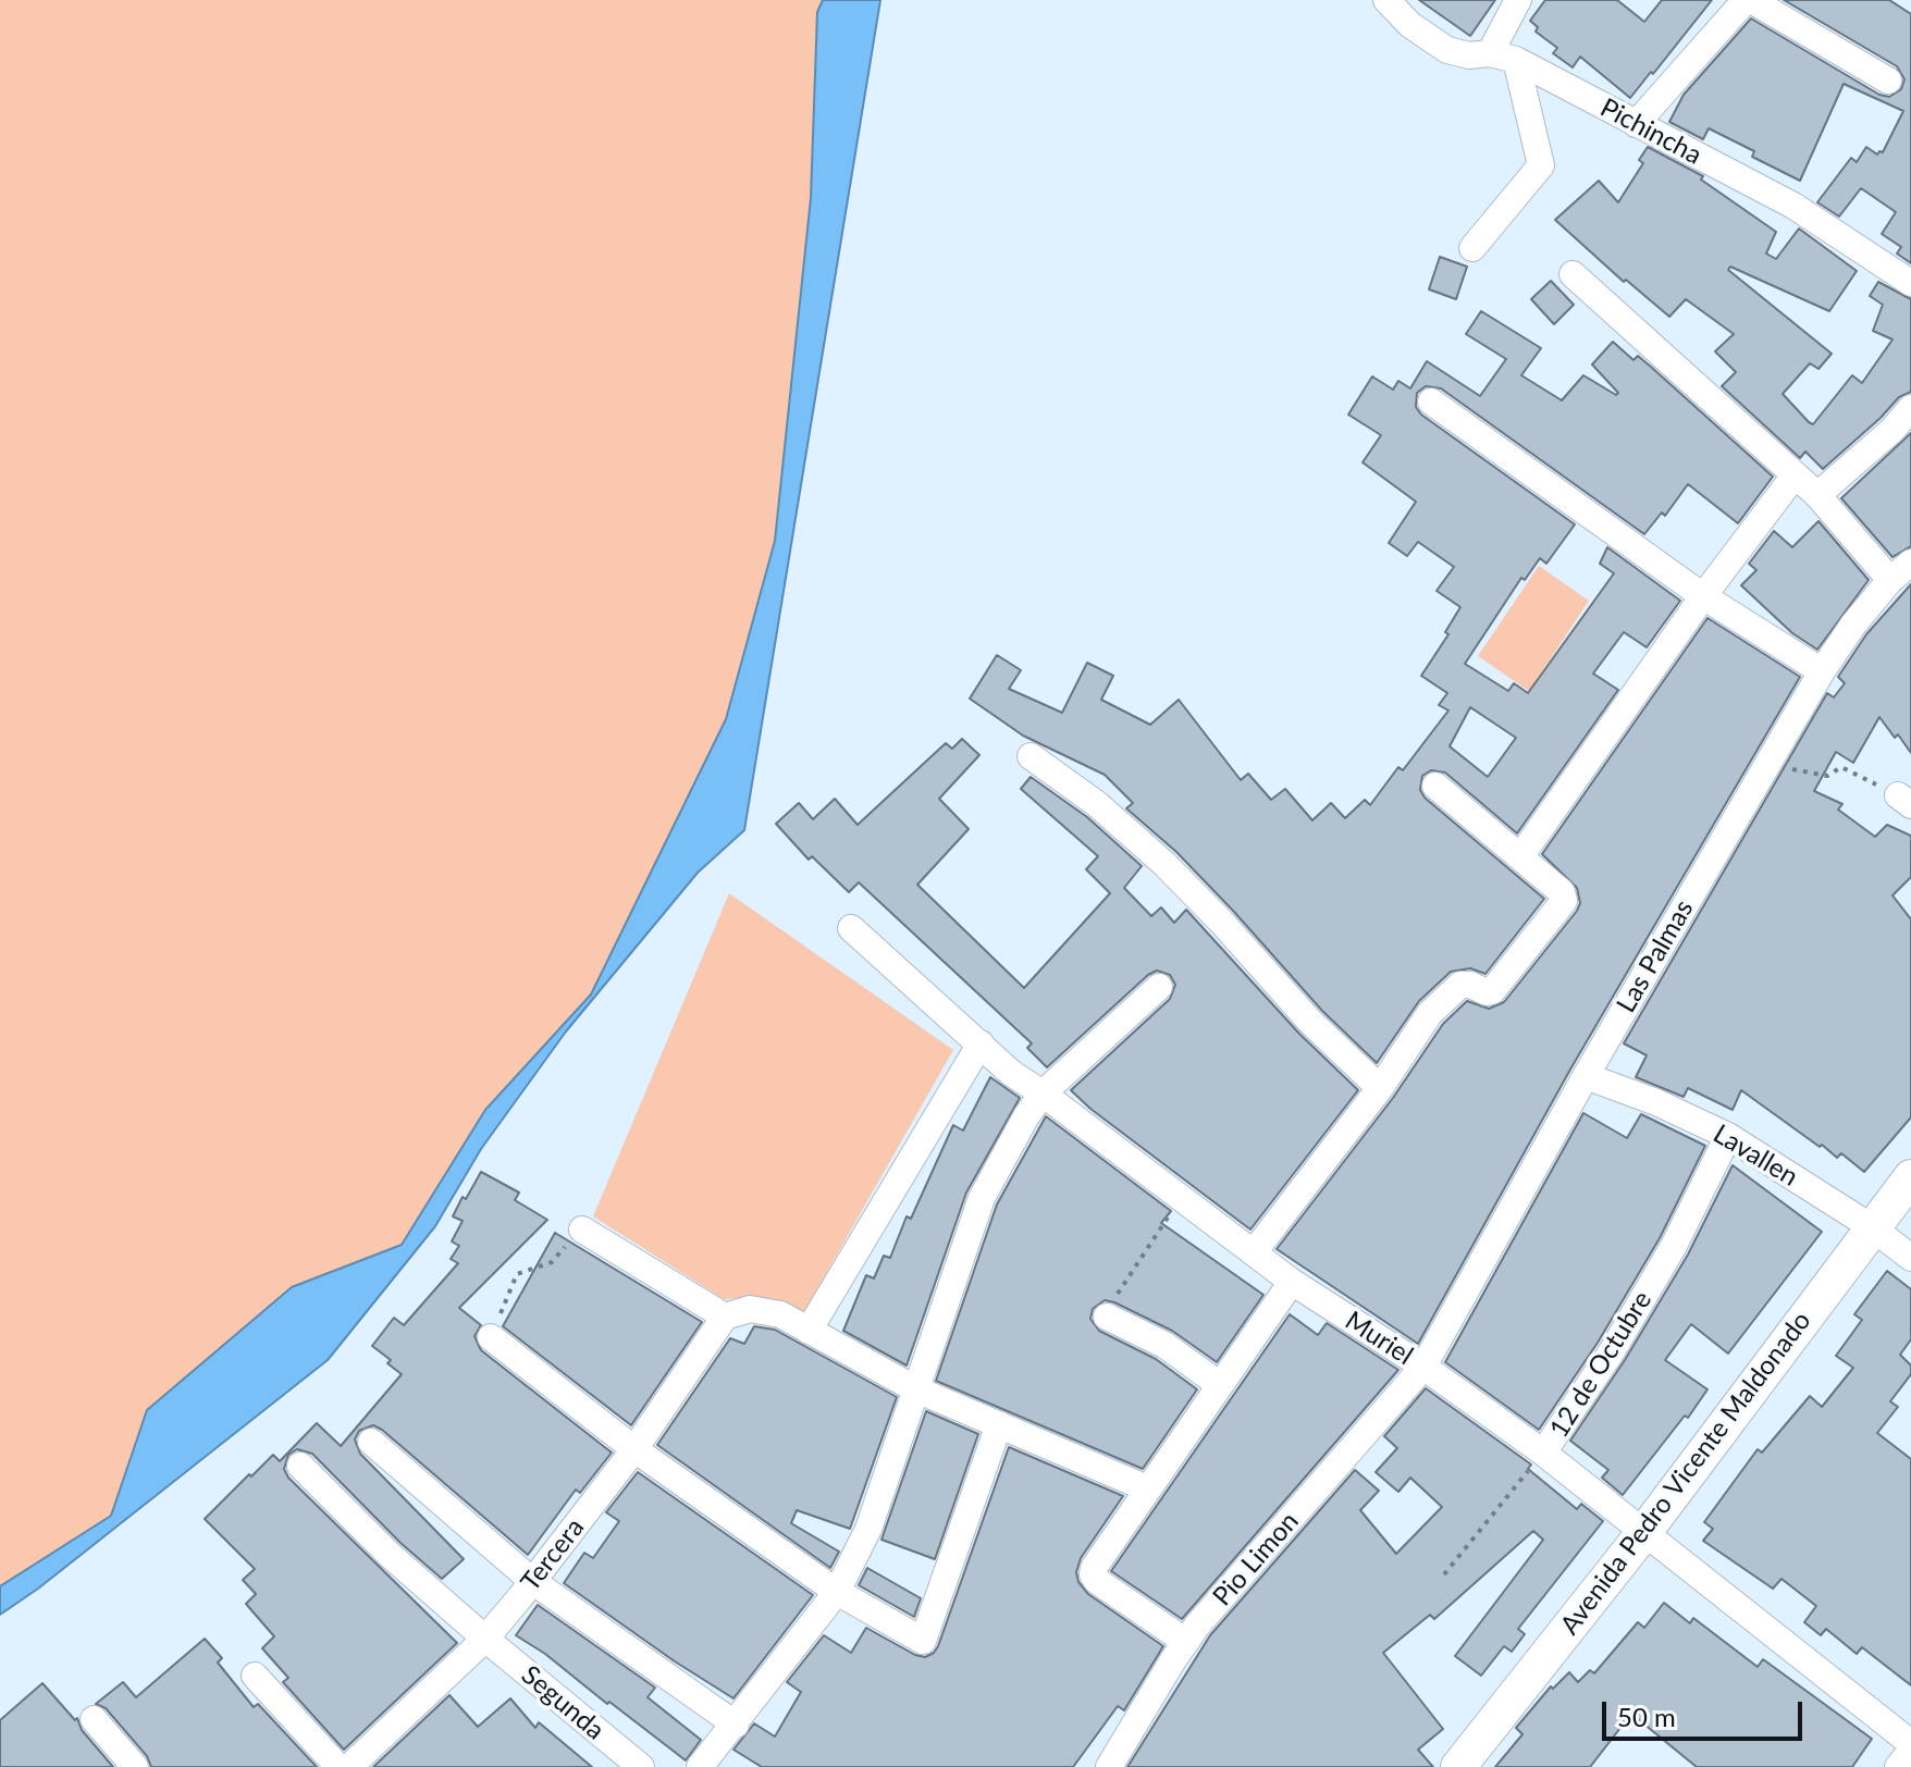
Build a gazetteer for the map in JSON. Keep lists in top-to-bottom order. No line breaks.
{"streets":{"main road":["Avenida Pedro Vicente Maldonado"],"street":["Pichincha","Las Palmas","Lavallen","Muriel","12 de Octubre","Tercera","Pio Limon","Segunda"]},"crossings":[["Las Palmas","Lavallen"],["Las Palmas","Muriel"],["Las Palmas","Pio Limon"],["Lavallen","12 de Octubre"],["Lavallen","Avenida Pedro Vicente Maldonado"],["Muriel","12 de Octubre"],["Muriel","Avenida Pedro Vicente Maldonado"],["Muriel","Pio Limon"],["Tercera","Segunda"]],"scale_bar":"50 m"}
